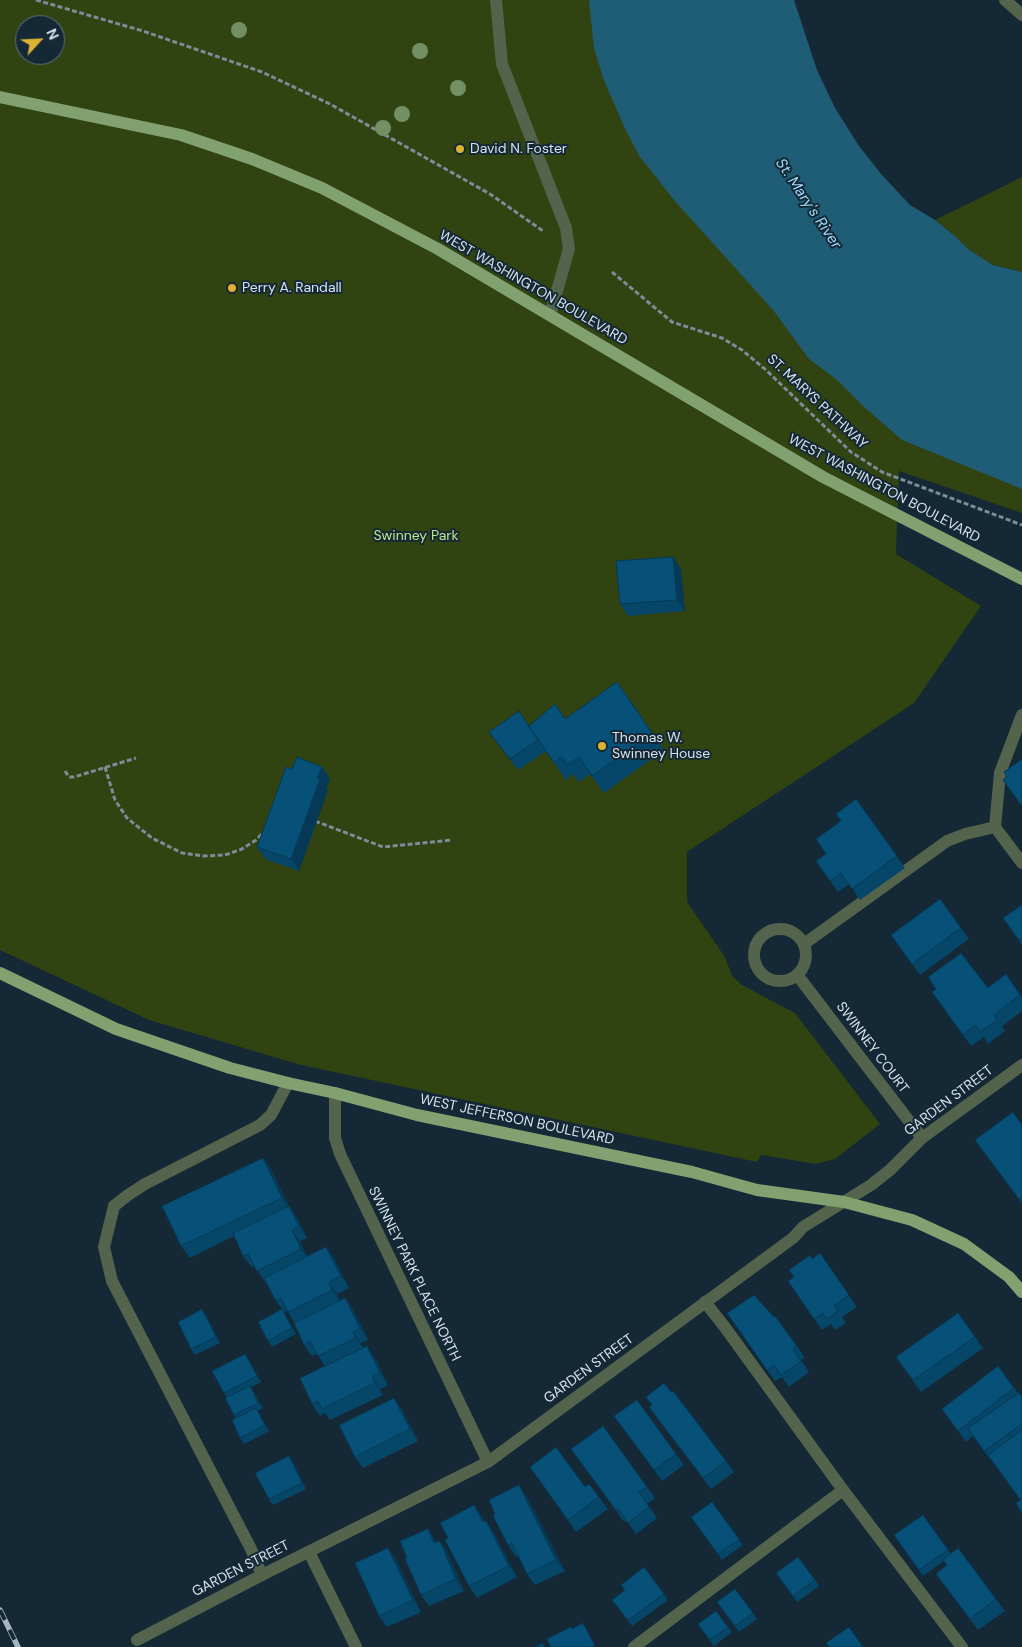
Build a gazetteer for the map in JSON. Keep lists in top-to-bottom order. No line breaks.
{"streets":{"main road":["WEST WASHINGTON BOULEVARD","WEST JEFFERSON BOULEVARD"],"street":["SWINNEY COURT","GARDEN STREET","SWINNEY PARK PLACE NORTH"],"path":["ST. MARYS PATHWAY"]},"crossings":[["SWINNEY COURT","GARDEN STREET"],["GARDEN STREET","WEST JEFFERSON BOULEVARD"],["GARDEN STREET","SWINNEY PARK PLACE NORTH"],["WEST JEFFERSON BOULEVARD","SWINNEY PARK PLACE NORTH"]],"water":["St. Mary's River"],"parks":["Swinney Park"],"places":["David N. Foster","Perry A. Randall","Thomas W. Swinney House"],"north":"top right"}
